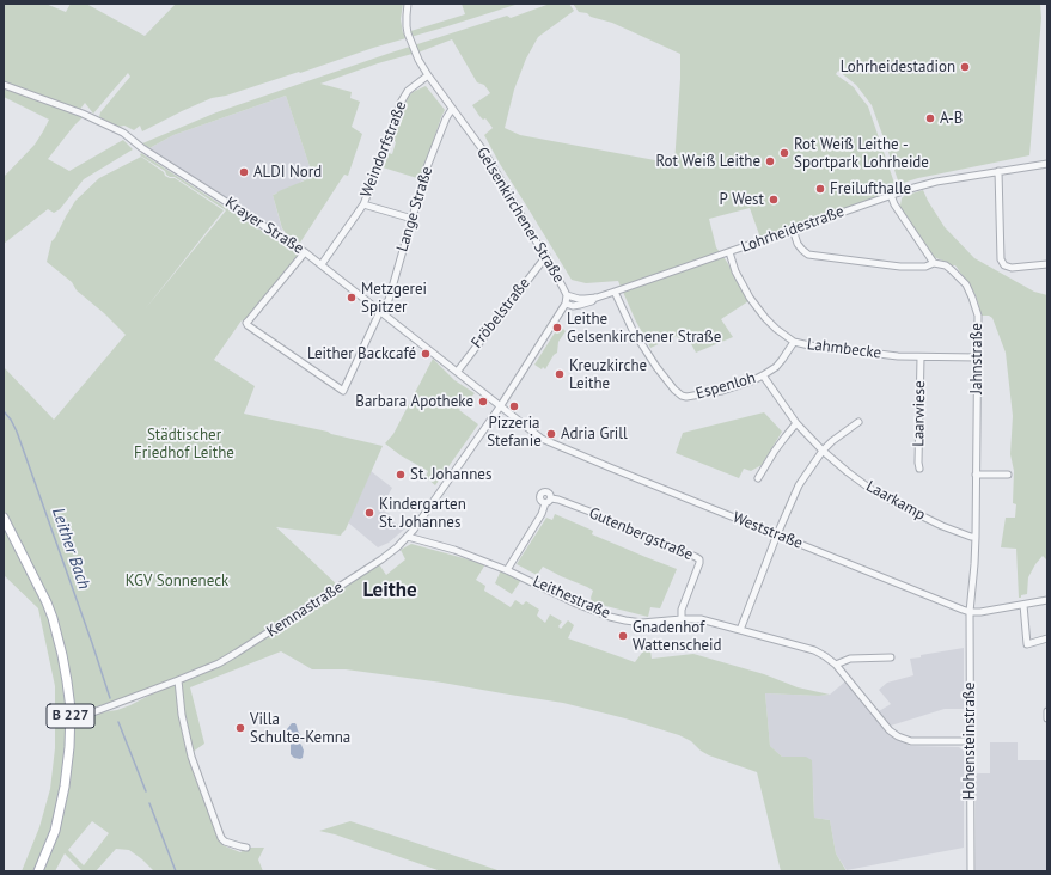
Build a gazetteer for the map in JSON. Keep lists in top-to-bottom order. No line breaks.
{"streets":{"main road":["B 227"],"street":["Weindorfstraße","Lange Straße","Gelsenkirchener Straße","Krayer Straße","Lohrheidestraße","Fröbelstraße","Lahmbecke","Jahnstraße","Espenloh","Laarwiese","Laarkamp","Weststraße","Gutenbergstraße","Leithestraße","Kemnastraße","Hohensteinstraße"]},"crossings":[["Weindorfstraße","Lange Straße"],["Weindorfstraße","Gelsenkirchener Straße"],["Weindorfstraße","Krayer Straße"],["Lange Straße","Gelsenkirchener Straße"],["Lange Straße","Krayer Straße"],["Gelsenkirchener Straße","Krayer Straße"],["Gelsenkirchener Straße","Lohrheidestraße"],["Gelsenkirchener Straße","Fröbelstraße"],["Gelsenkirchener Straße","Weststraße"],["Gelsenkirchener Straße","Kemnastraße"],["Krayer Straße","Fröbelstraße"],["Krayer Straße","Weststraße"],["Krayer Straße","Kemnastraße"],["Lohrheidestraße","Lahmbecke"],["Lohrheidestraße","Espenloh"],["Lahmbecke","Jahnstraße"],["Lahmbecke","Espenloh"],["Lahmbecke","Laarwiese"],["Jahnstraße","Laarkamp"],["Jahnstraße","Weststraße"],["Jahnstraße","Hohensteinstraße"],["Espenloh","Laarkamp"],["Weststraße","Kemnastraße"],["Weststraße","Hohensteinstraße"],["Gutenbergstraße","Leithestraße"],["Leithestraße","Kemnastraße"],["Leithestraße","Hohensteinstraße"],["Kemnastraße","B 227"]],"districts":["Leithe"],"water":["Leither Bach"],"parks":["Städtischer Friedhof Leithe","KGV Sonneneck"],"places":["Lohrheidestadion","A-B","Rot Weiß Leithe - Sportpark Lohrheide","Rot Weiß Leithe","ALDI Nord","Freilufthalle","P West","Metzgerei Spitzer","Leithe Gelsenkirchener Straße","Leither Backcafé","Kreuzkirche Leithe","Barbara Apotheke","Pizzeria Stefanie","Adria Grill","St. Johannes","Kindergarten St. Johannes","Gnadenhof Wattenscheid","Villa Schulte-Kemna"]}
